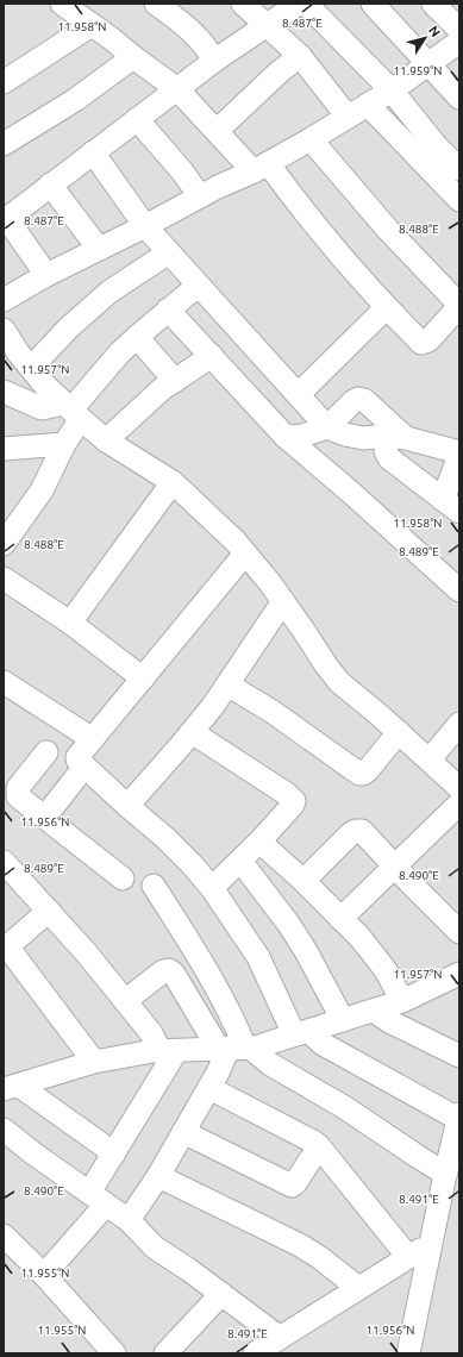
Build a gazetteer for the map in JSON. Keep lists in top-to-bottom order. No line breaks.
{"north":"top right","coordinates":["8.487°E","11.958°N","11.959°N","8.488°E","11.957°N","8.489°E","11.956°N","8.490°E","8.491°E","11.955°N"]}
